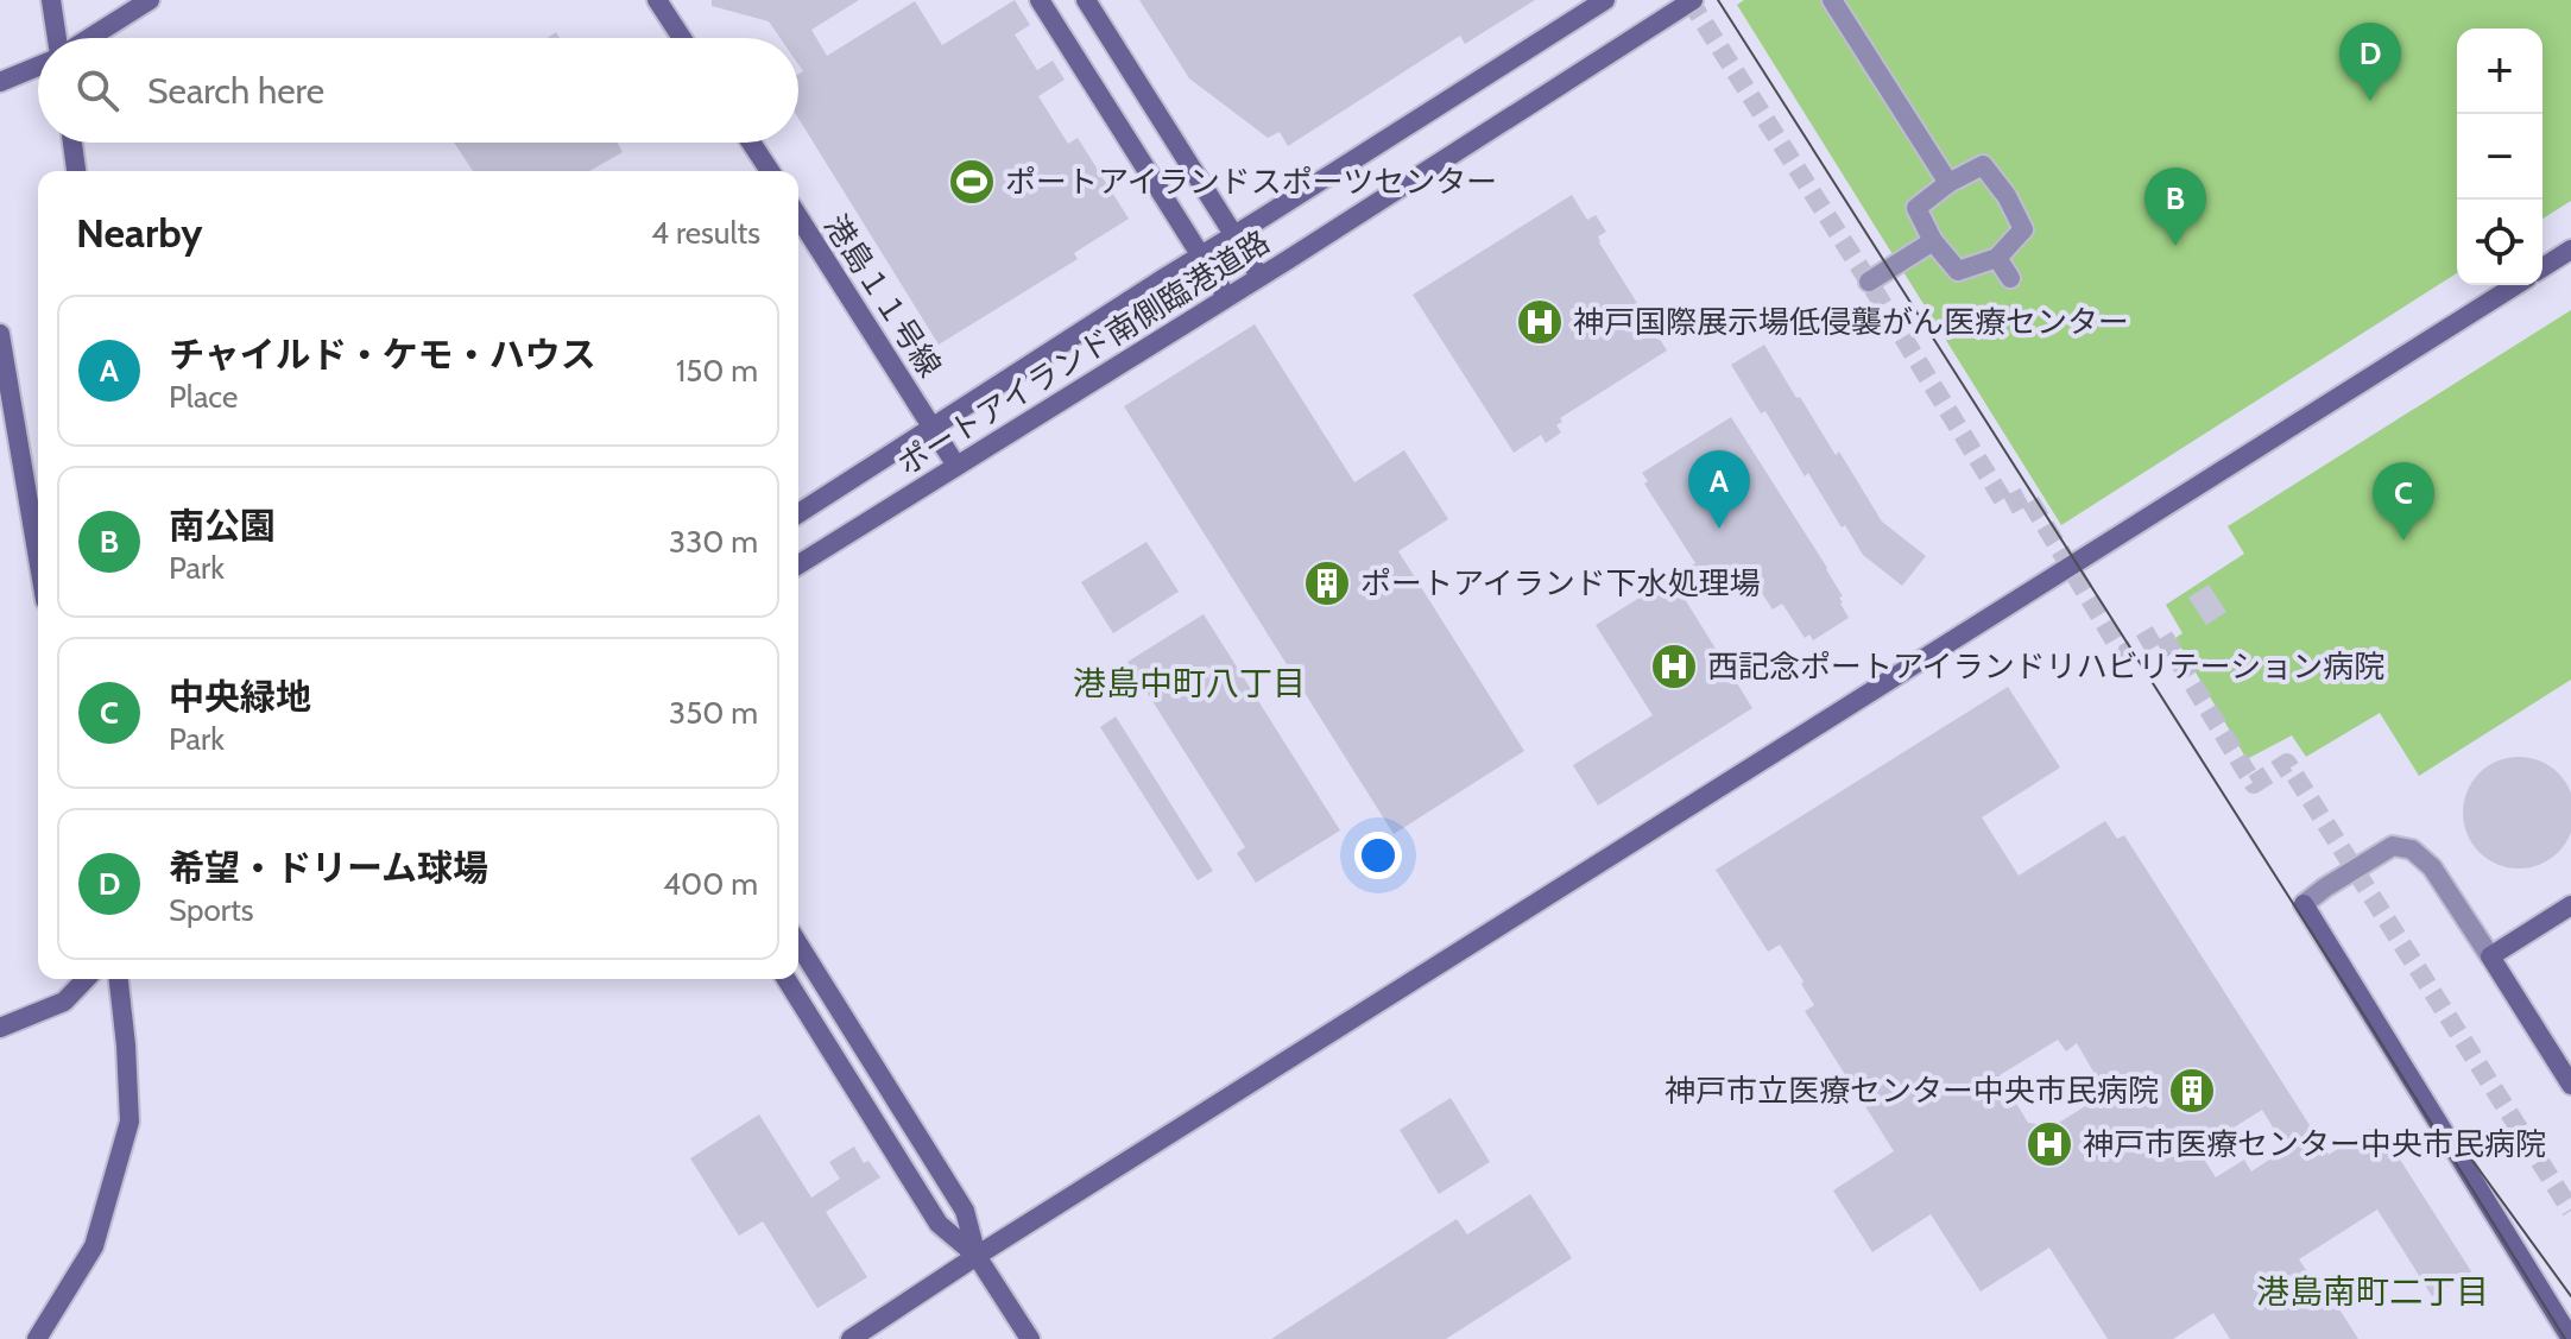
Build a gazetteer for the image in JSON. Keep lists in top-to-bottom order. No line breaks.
{"streets":{"street":["港島１１号線","ポートアイランド南側臨港道路"]},"crossings":[["港島１１号線","ポートアイランド南側臨港道路"]],"districts":["港島中町八丁目","港島南町二丁目"],"places":{"sports":["ポートアイランドスポーツセンター"],"hospital":["神戸国際展示場低侵襲がん医療センター","西記念ポートアイランドリハビリテーション病院","神戸市医療センター中央市民病院"],"building":["ポートアイランド下水処理場","神戸市立医療センター中央市民病院"]},"page":{"pins":["D","B","A","C"],"map_buttons":["+","−"],"search":"Search here","heading":["Nearby","4 results"],"list":[{"mark":"A","name":"チャイルド・ケモ・ハウス","note":"Place","value":"150 m"},{"mark":"B","name":"南公園","note":"Park","value":"330 m"},{"mark":"C","name":"中央緑地","note":"Park","value":"350 m"},{"mark":"D","name":"希望・ドリーム球場","note":"Sports","value":"400 m"}]}}
